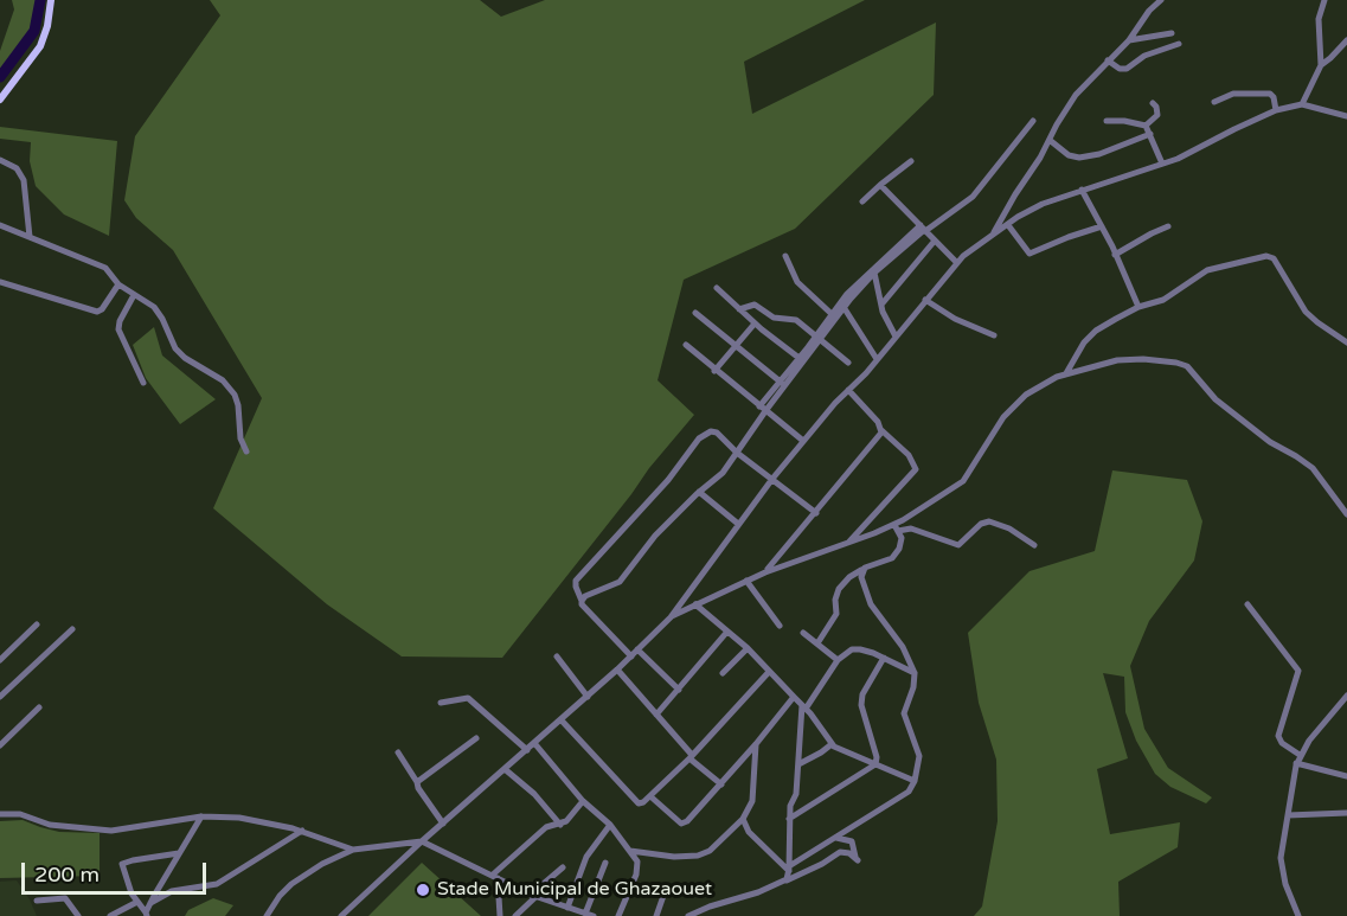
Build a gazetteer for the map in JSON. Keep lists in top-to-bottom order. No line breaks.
{"places":["Stade Municipal de Ghazaouet"],"scale_bar":"200 m"}
